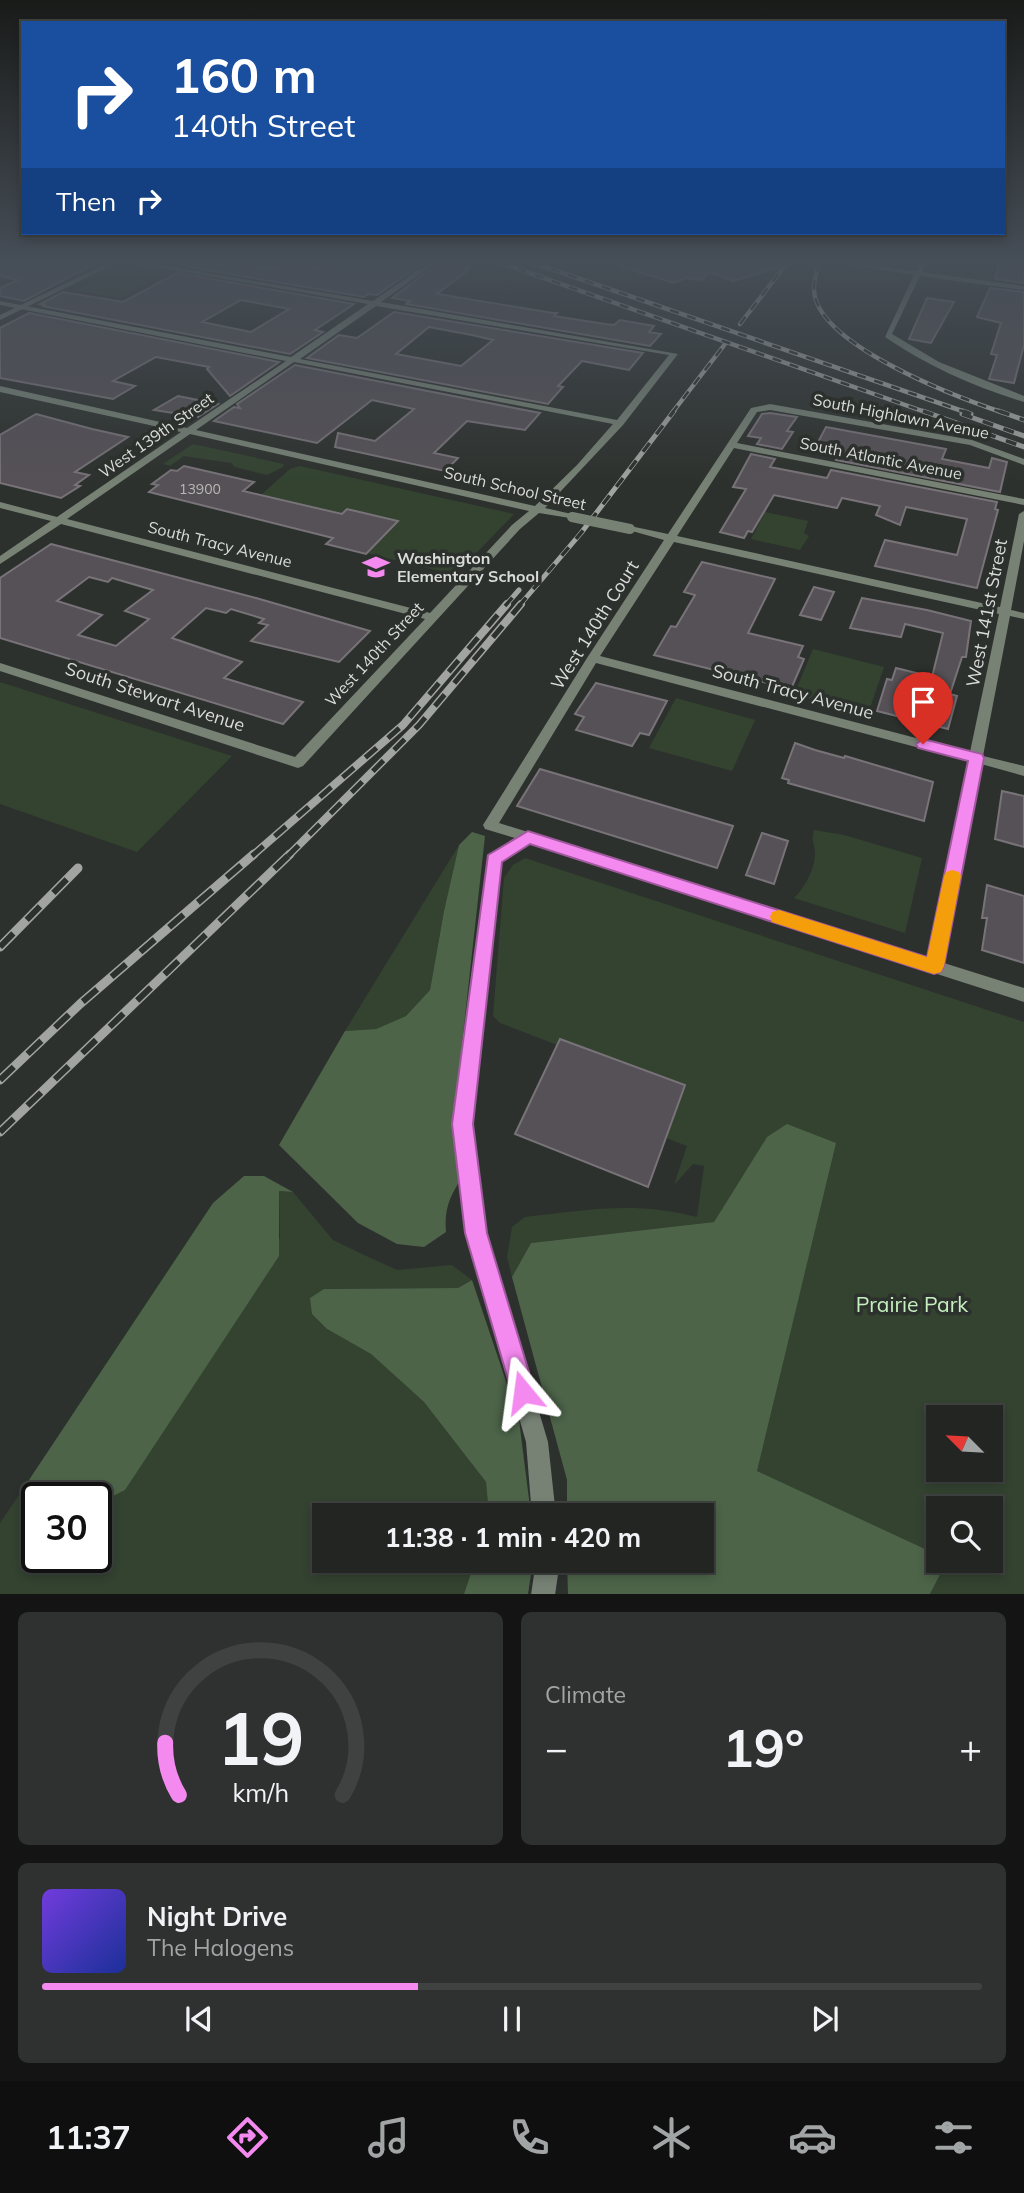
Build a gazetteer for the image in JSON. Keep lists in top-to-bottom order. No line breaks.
{"streets":{"street":["South Highlawn Avenue","West 139th Street","South Atlantic Avenue","South School Street","South Tracy Avenue","West 141st Street","West 140th Court","West 140th Street","South Stewart Avenue"]},"crossings":[["South Highlawn Avenue","West 140th Court"],["West 139th Street","South School Street"],["West 139th Street","South Tracy Avenue"],["South Atlantic Avenue","West 140th Court"],["South School Street","West 141st Street"],["South School Street","West 140th Court"],["South School Street","West 140th Street"],["South Tracy Avenue","West 141st Street"],["South Tracy Avenue","West 140th Court"],["South Tracy Avenue","West 140th Street"],["West 140th Street","South Stewart Avenue"]],"parks":["Prairie Park"],"places":{"school or university":["Washington Elementary School"]},"house_numbers":["13900"],"north":"top left","page":{"turn":["160 m","140th Street"],"then":"Then","limit":"30","trip":"11:38 · 1 min · 420 m","tile":"Climate","heat":["−","19°","+"],"song":["Night Drive","The Halogens"],"tabs":"11:37","gauge":["19","km/h"]}}
